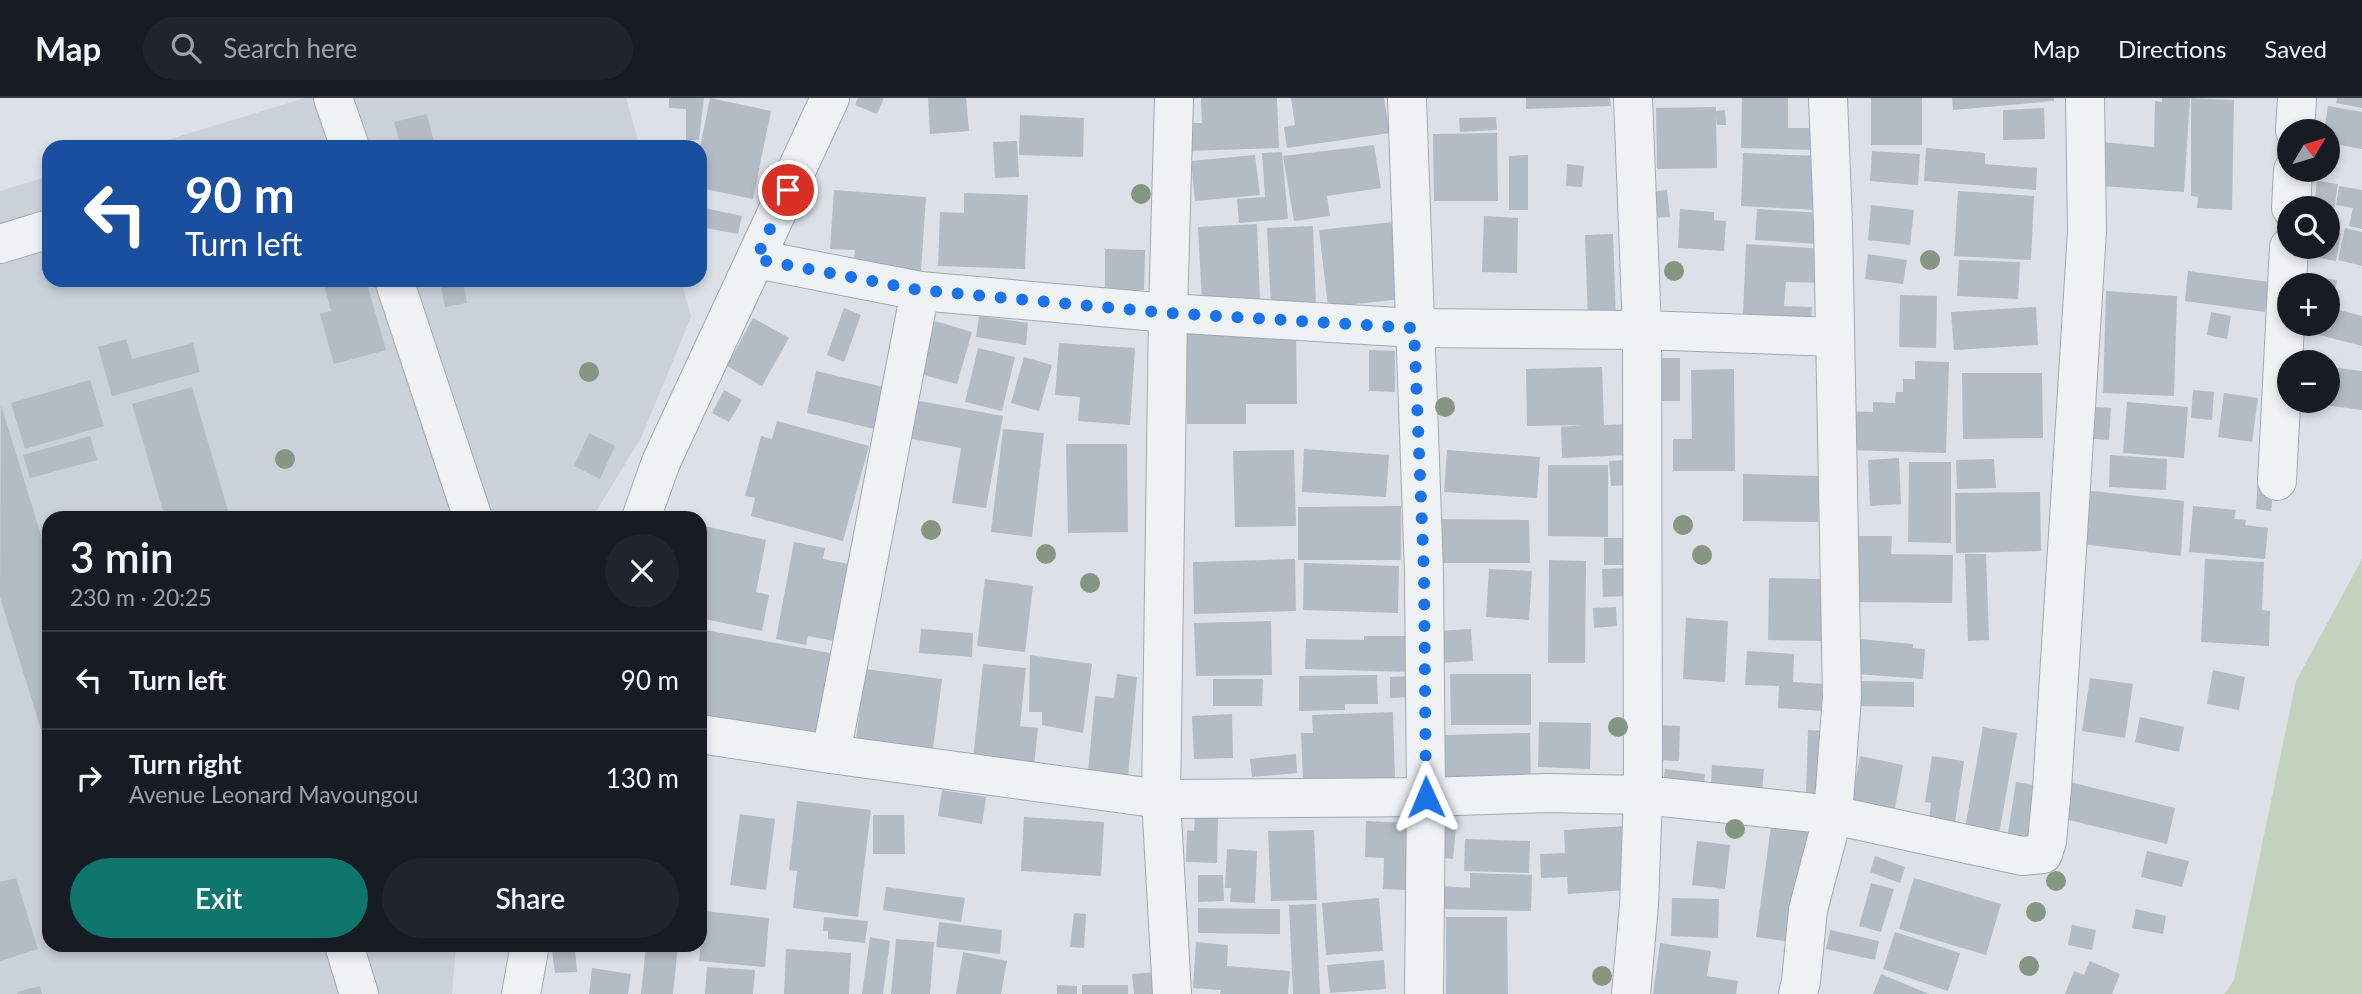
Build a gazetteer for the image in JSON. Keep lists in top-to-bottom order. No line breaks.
{"north":"top right","page":{"header":"Map","search":"Search here","nav":["Map","Directions","Saved"],"map_buttons":["+","−"],"turn":["90 m","Turn left"],"heading":["3 min","230 m · 20:25"],"list":[{"name":"Turn left","value":"90 m"},{"name":"Turn right","note":"Avenue Leonard Mavoungou","value":"130 m"}],"buttons":["Exit","Share"]}}
